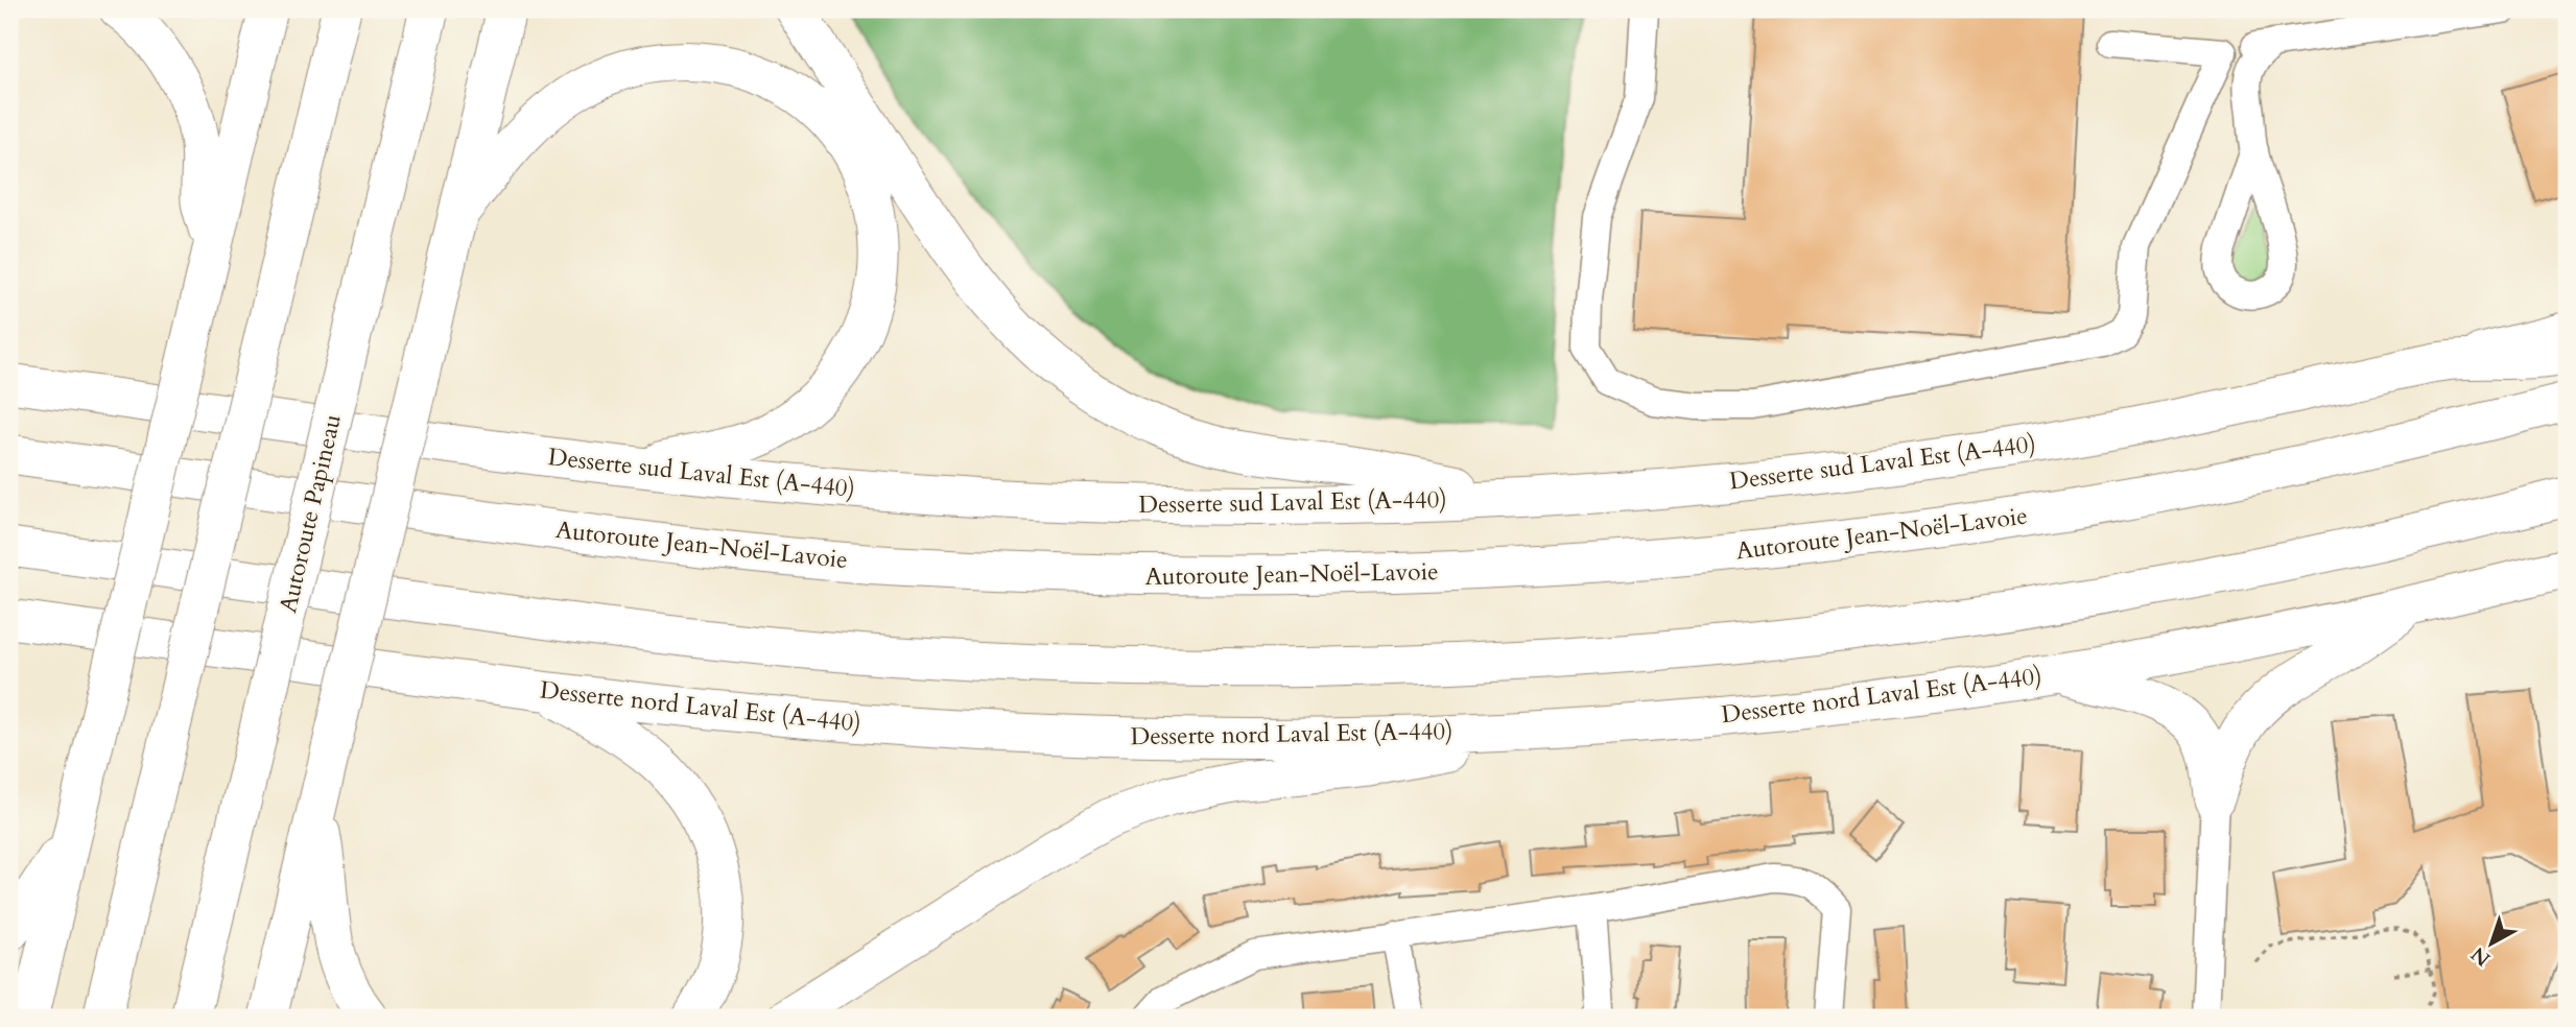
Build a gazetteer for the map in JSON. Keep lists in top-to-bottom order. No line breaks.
{"streets":{"highway":["Desserte sud Laval Est (A-440)","Autoroute Papineau","Autoroute Jean-Noël-Lavoie","Desserte nord Laval Est (A-440)"]},"north":"bottom left"}
